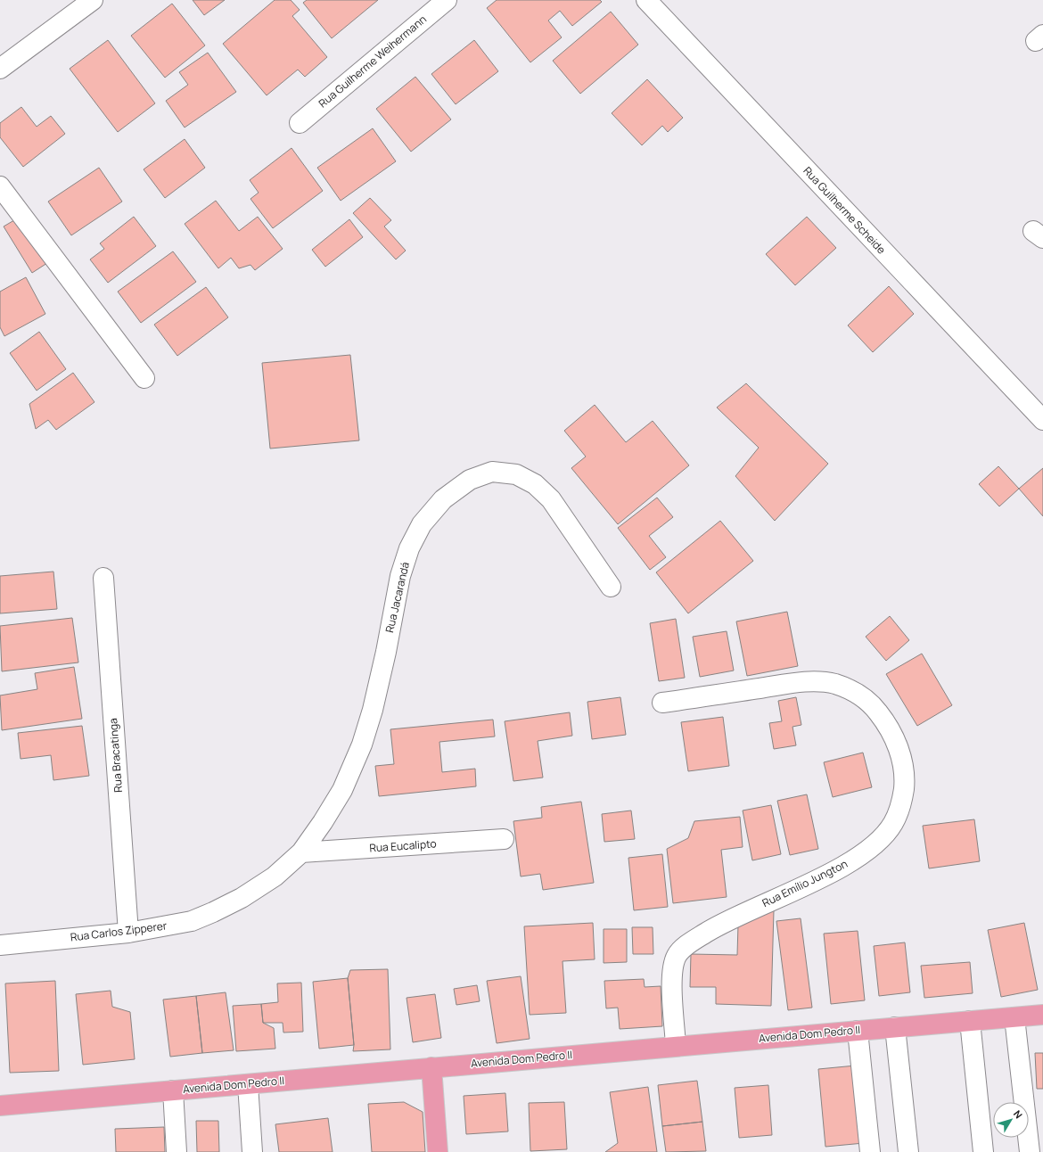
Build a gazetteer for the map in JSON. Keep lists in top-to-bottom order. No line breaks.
{"streets":{"main road":["Avenida Dom Pedro II"],"street":["Rua Guilherme Weihermann","Rua Guilherme Scheide","Rua Jacarandá","Rua Bracatinga","Rua Eucalipto","Rua Emílio Jungton","Rua Carlos Zipperer"]},"crossings":[["Rua Jacarandá","Rua Eucalipto"],["Rua Jacarandá","Rua Carlos Zipperer"],["Rua Bracatinga","Rua Carlos Zipperer"],["Rua Eucalipto","Rua Carlos Zipperer"],["Rua Emílio Jungton","Avenida Dom Pedro II"]],"north":"top right"}
